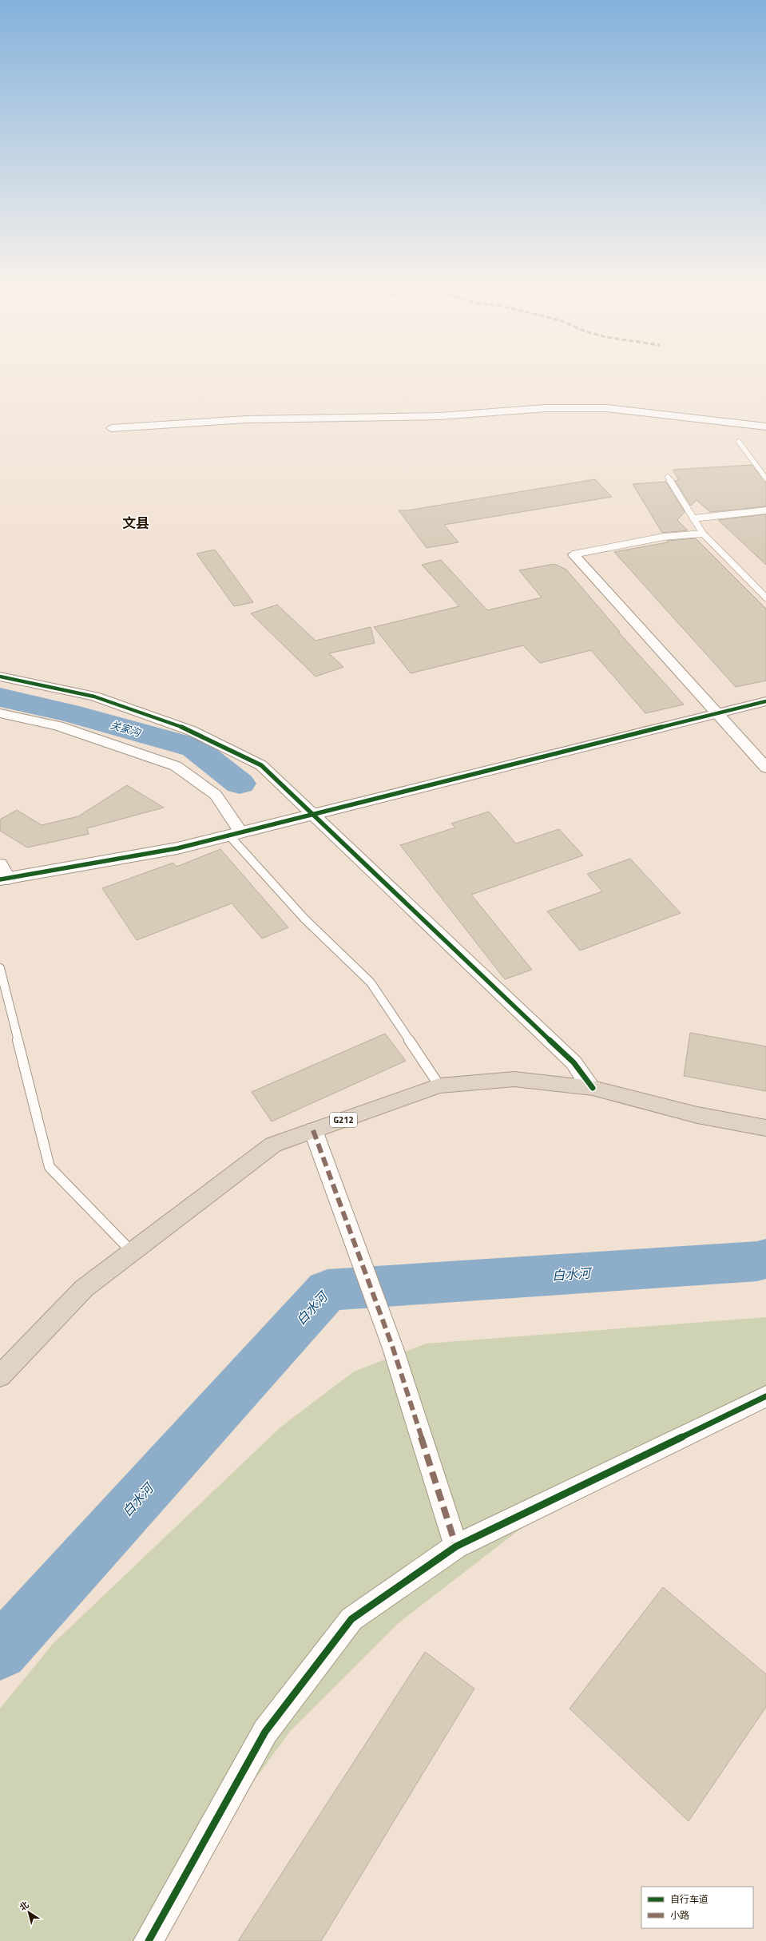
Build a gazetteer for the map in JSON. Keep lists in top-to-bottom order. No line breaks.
{"streets":{"highway":["G212"]},"districts":["文县"],"water":["关家沟","白水河"],"legend":["自行车道","小路"],"north":"top left"}
